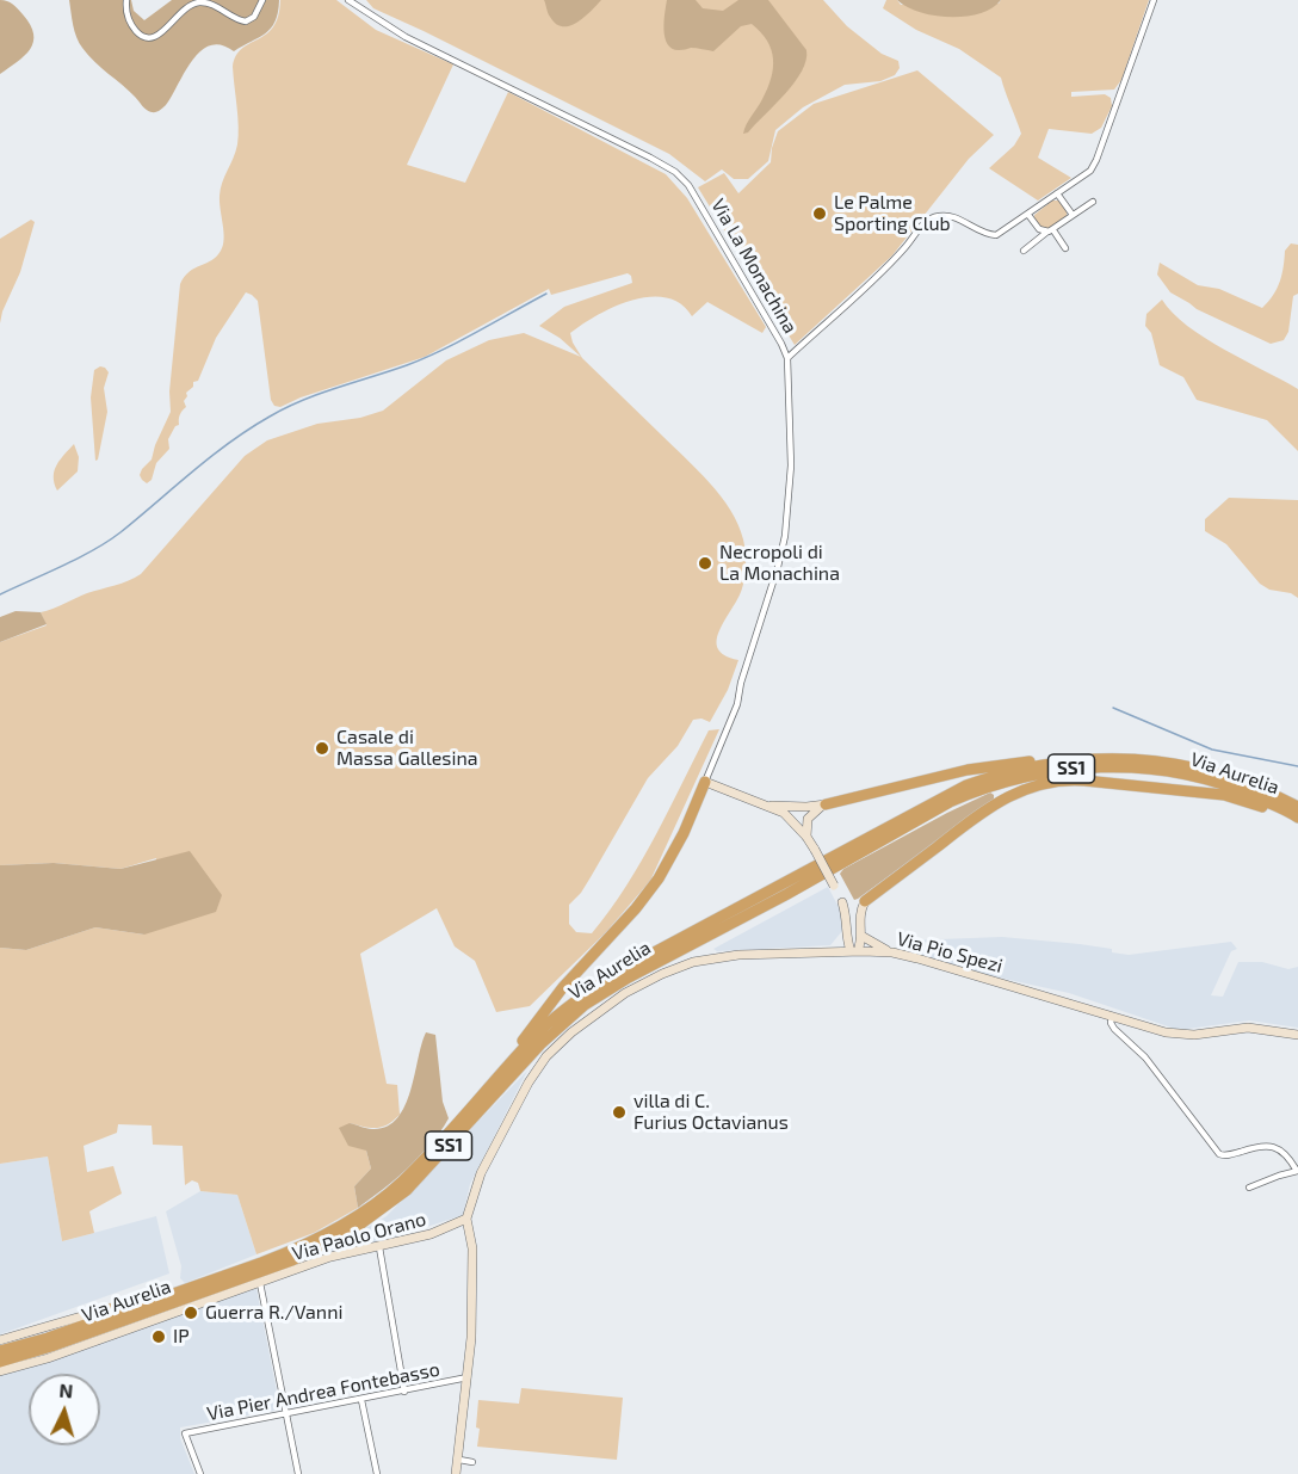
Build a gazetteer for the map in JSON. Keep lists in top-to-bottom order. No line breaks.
{"streets":{"highway":["SS1","Via Aurelia"],"street":["Via La Monachina","Via Pio Spezi","Via Paolo Orano","Via Pier Andrea Fontebasso"]},"crossings":[["Via Aurelia","Via Paolo Orano"],["Via Pio Spezi","Via Paolo Orano"]],"places":["Le Palme Sporting Club","Necropoli di La Monachina","Casale di Massa Gallesina","villa di C. Furius Octavianus","Guerra R./Vanni","IP"],"north":"top"}
